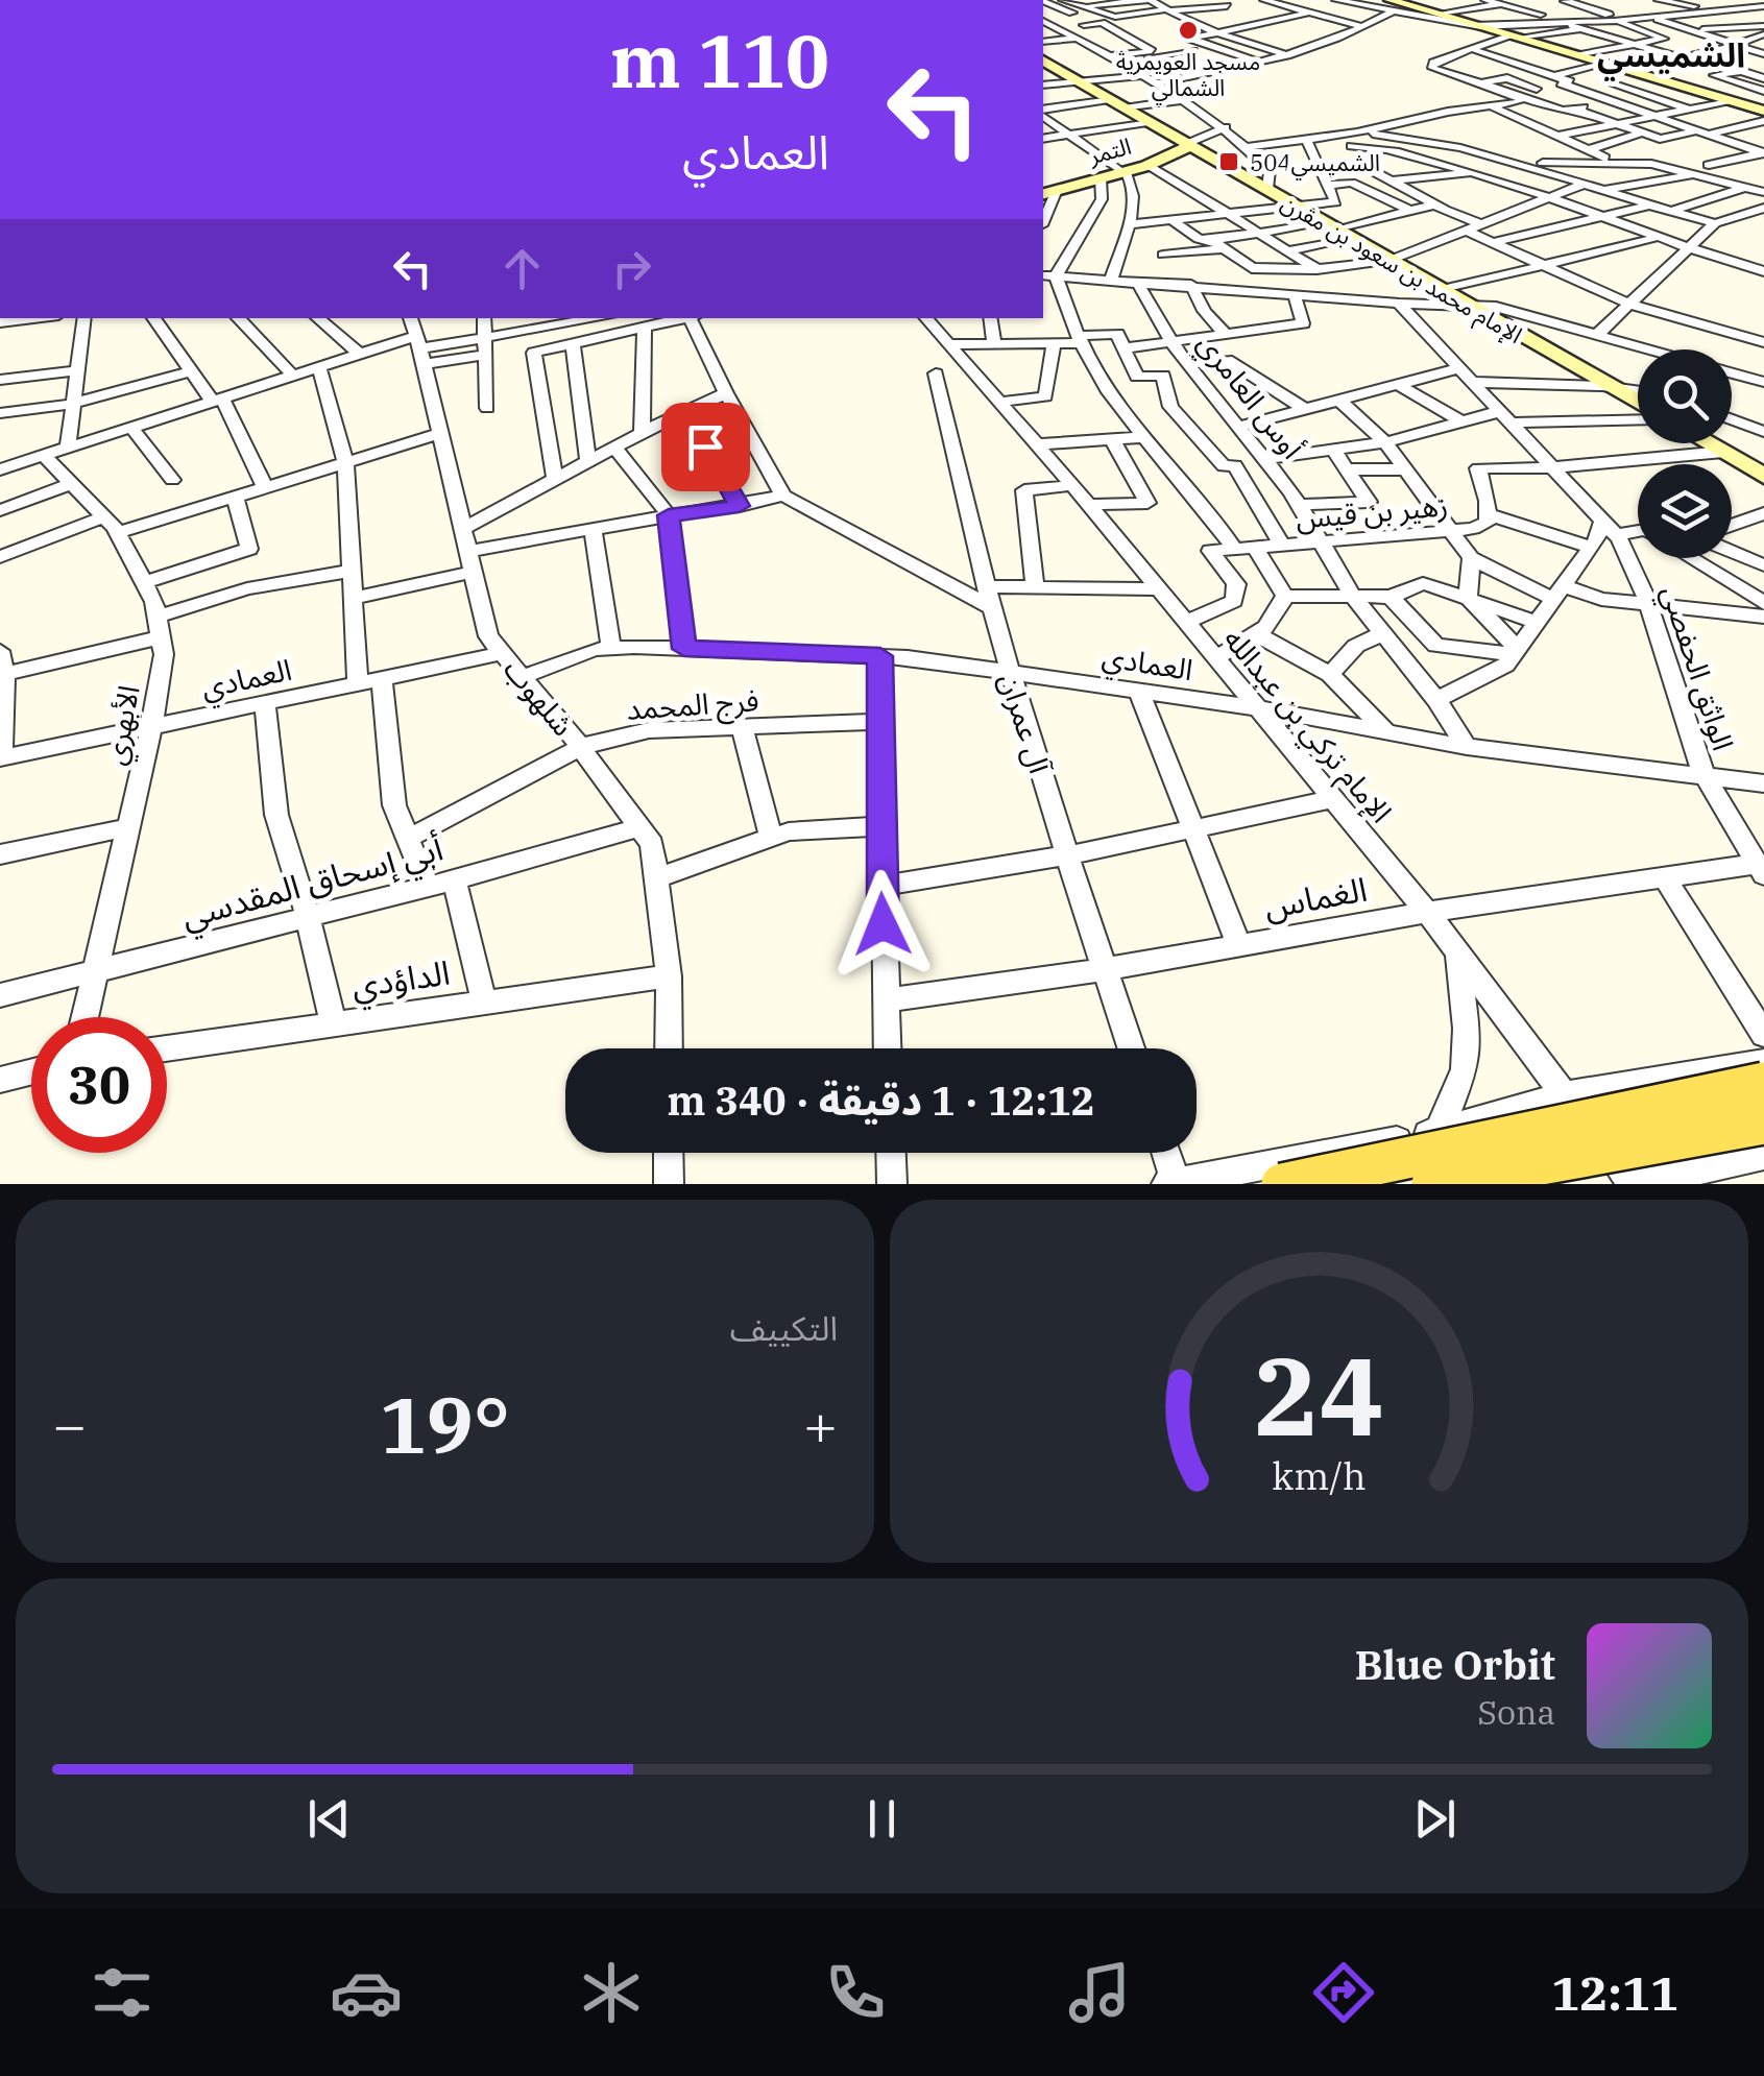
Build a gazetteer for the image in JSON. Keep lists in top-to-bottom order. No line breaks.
{"streets":{"street":["التمر","الإمام محمد بن سعود بن مقرن","أوس العامري","زهير بن قيس","العمادي","الواثق الحفصي","شلهوب","فرج المحمد","آل عمران","الأبهري","الإمام تركي بن عبدالله","أبي إسحاق المقدسي","الغماس","الداؤدي"]},"crossings":[["التمر","الإمام محمد بن سعود بن مقرن"],["أوس العامري","زهير بن قيس"],["أوس العامري","العمادي"],["زهير بن قيس","الواثق الحفصي"],["زهير بن قيس","الإمام تركي بن عبدالله"],["العمادي","الواثق الحفصي"],["العمادي","شلهوب"],["العمادي","آل عمران"],["العمادي","الأبهري"],["العمادي","الإمام تركي بن عبدالله"],["الواثق الحفصي","الغماس"],["شلهوب","فرج المحمد"],["شلهوب","أبي إسحاق المقدسي"],["شلهوب","الداؤدي"],["آل عمران","الغماس"],["الأبهري","أبي إسحاق المقدسي"],["الإمام تركي بن عبدالله","الغماس"]],"districts":["الشميسي"],"places":{"other":["مسجد العويمرية الشمالي"],"transit":["الشميسي504"]},"page":{"turn":["110 m","العمادي"],"limit":"30","trip":"12:12 · 1 دقيقة · 340 m","tile":"التكييف","heat":["−","19°","+"],"song":["Blue Orbit","Sona"],"tabs":"12:11","gauge":["24","km/h"]}}
